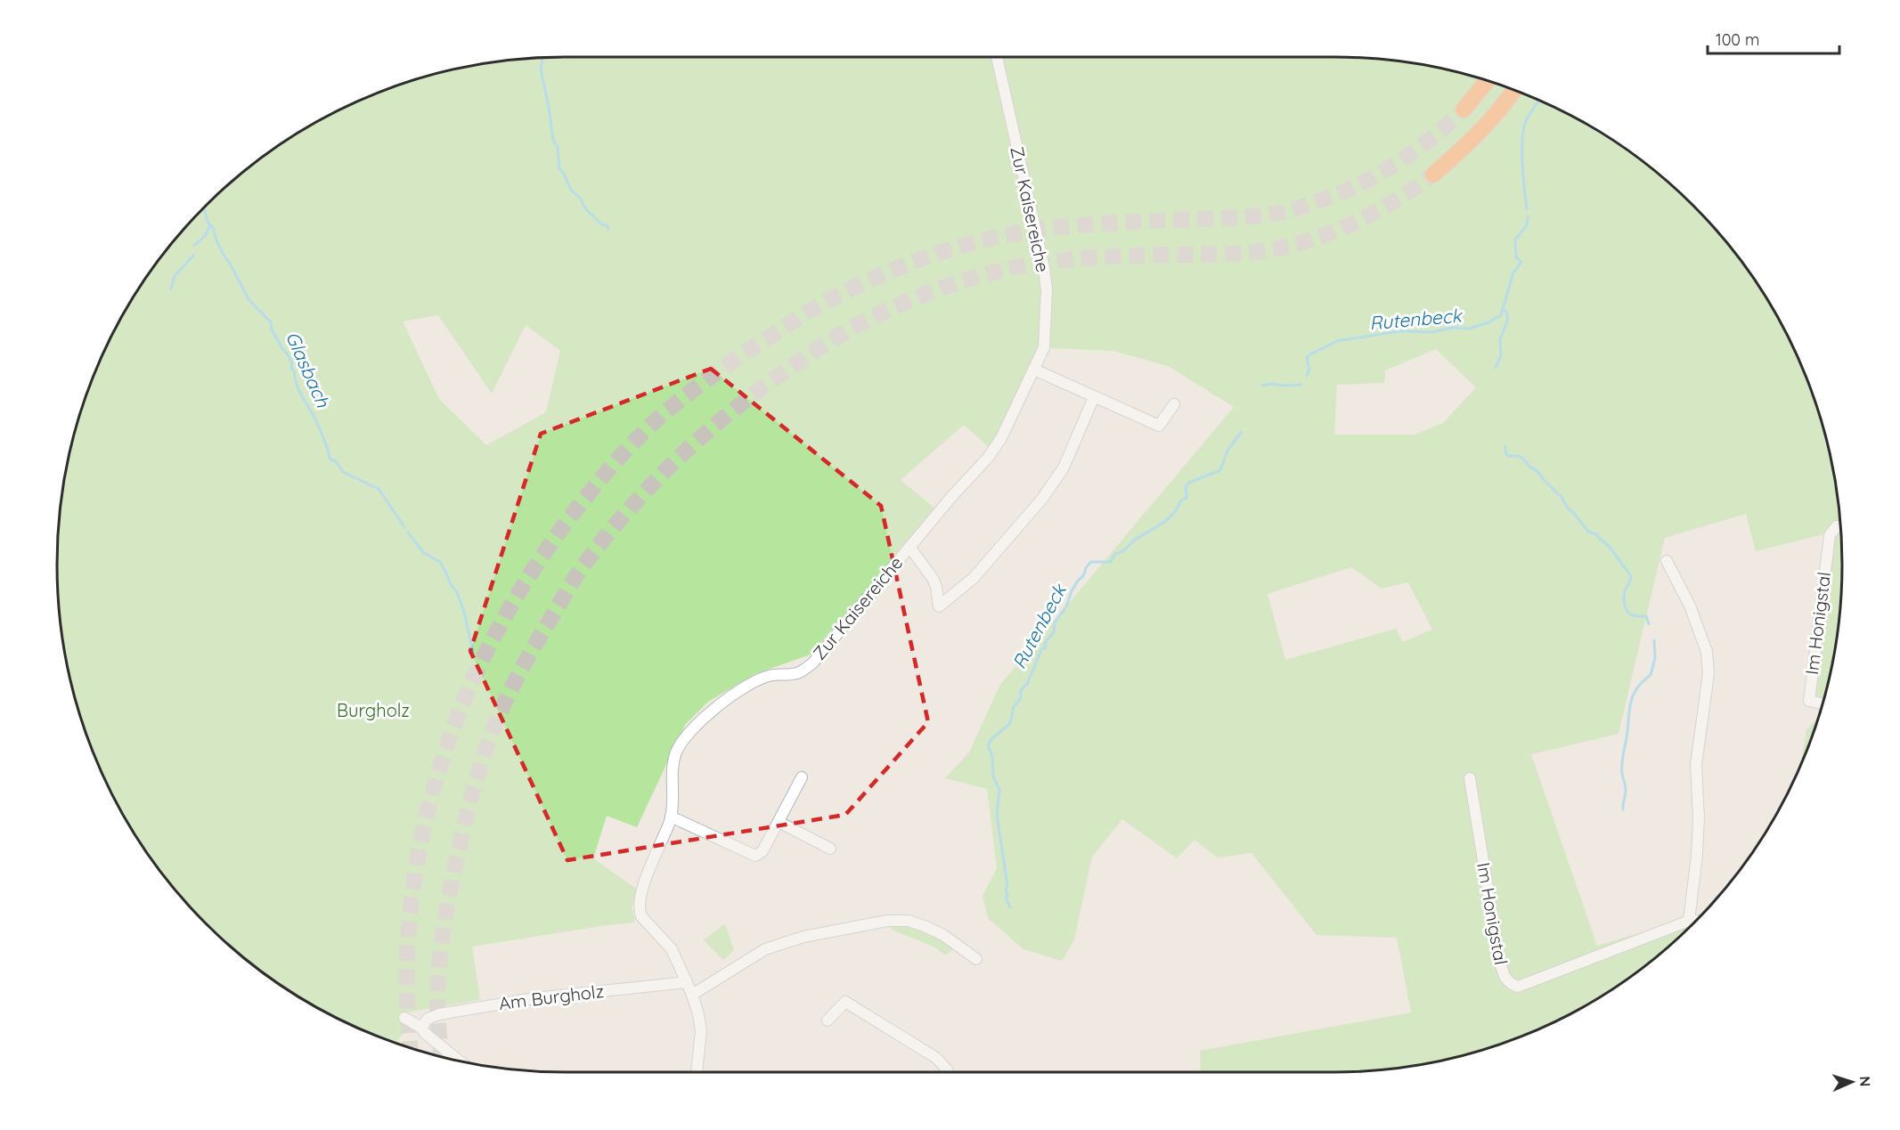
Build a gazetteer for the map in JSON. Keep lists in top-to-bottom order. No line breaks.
{"streets":{"street":["Zur Kaisereiche","Im Honigstal","Am Burgholz"]},"crossings":[["Zur Kaisereiche","Am Burgholz"]],"water":["Rutenbeck","Glasbach"],"parks":["Burgholz"],"scale_bar":"100 m","north":"right"}
